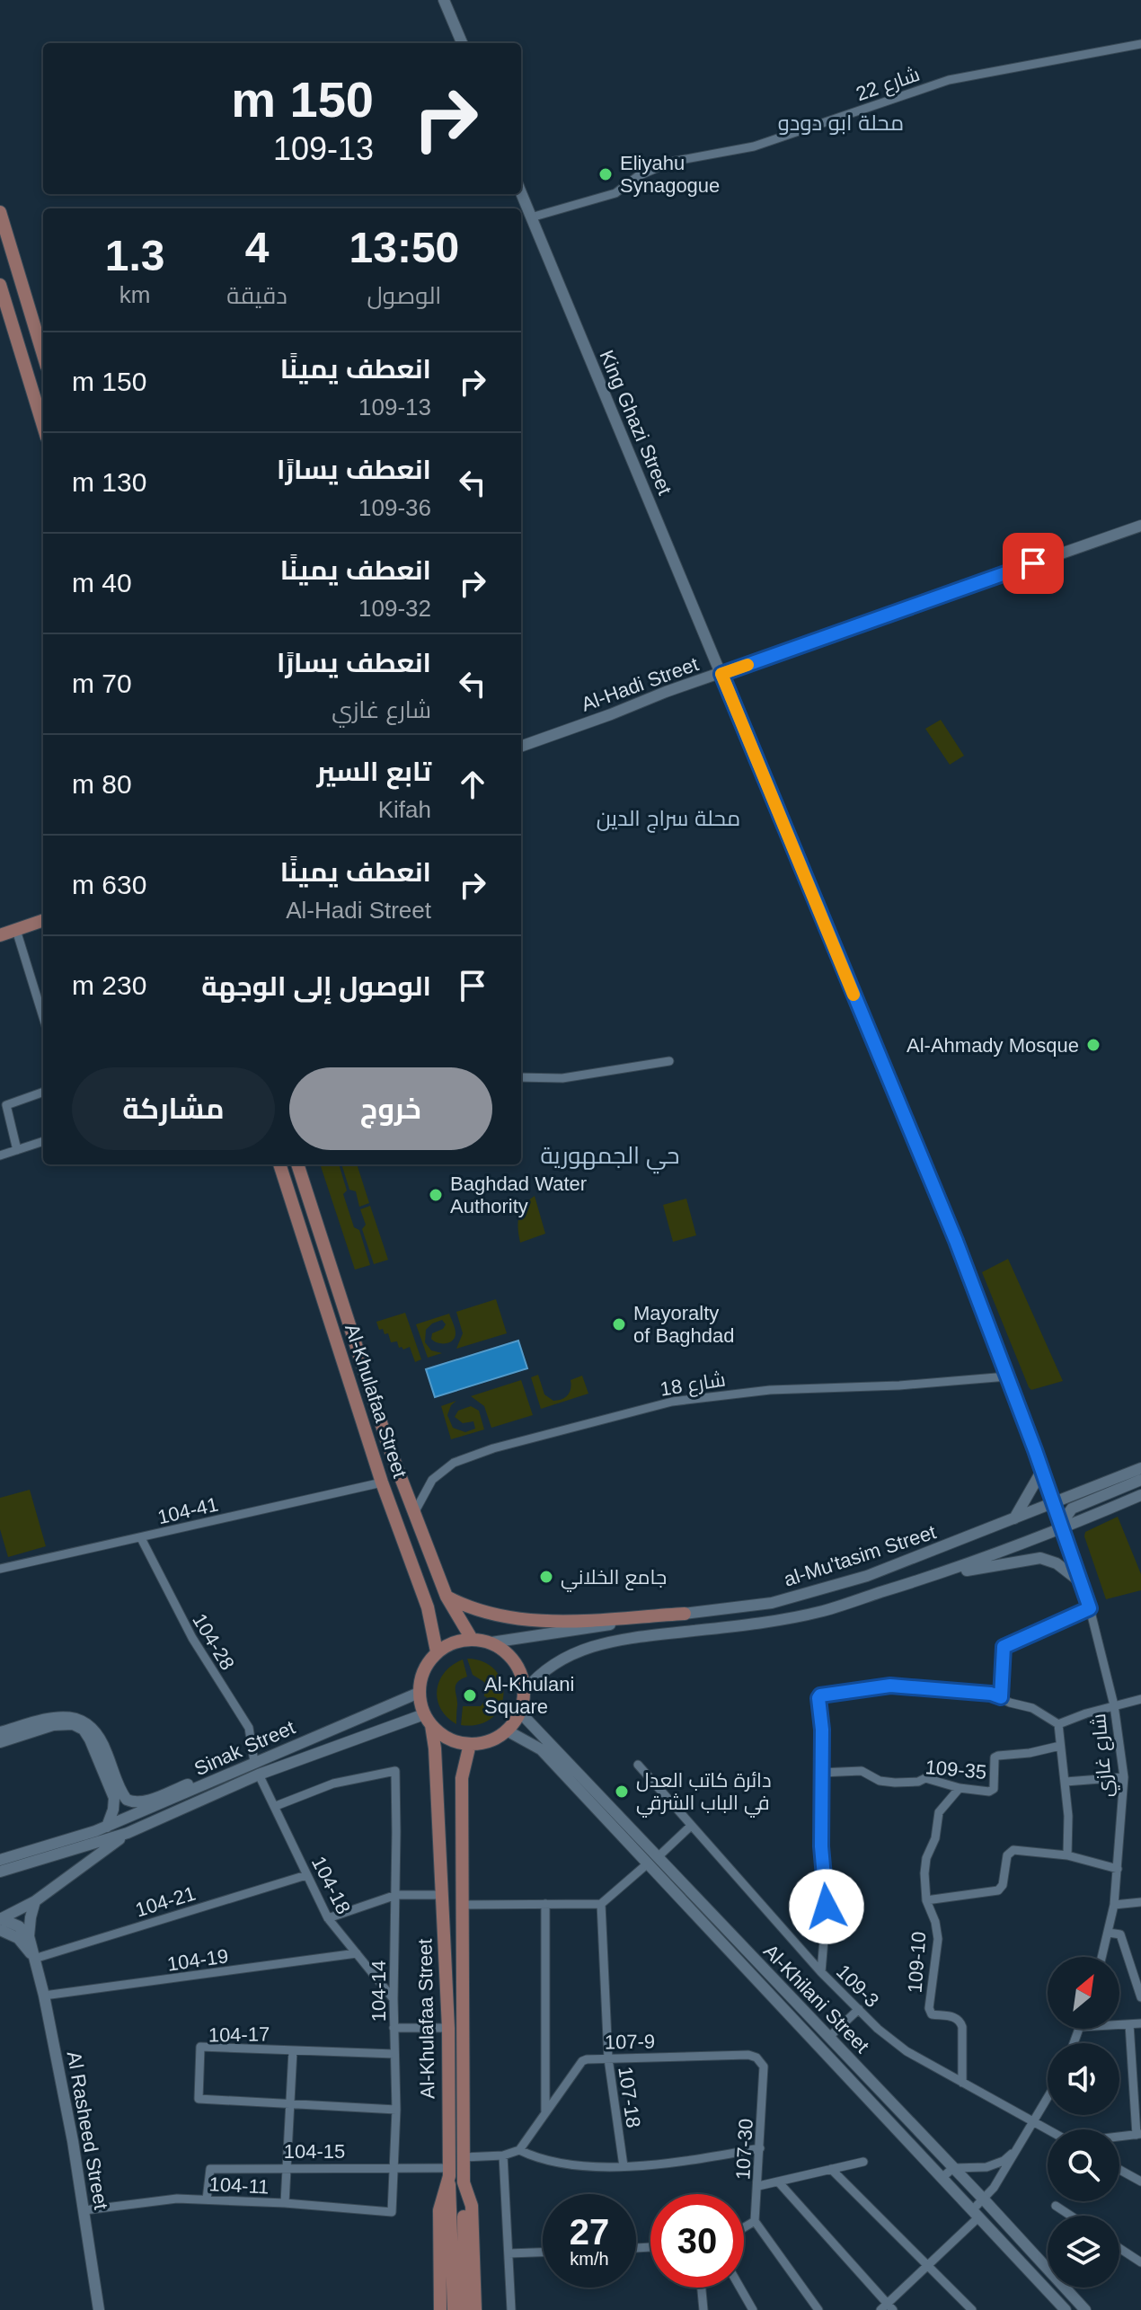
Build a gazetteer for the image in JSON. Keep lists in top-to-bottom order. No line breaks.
{"streets":{"main road":["King Ghazi Street","Al-Hadi Street","Al-Khulafaa Street","al-Mu'tasim Street","Sinak Street","Al-Khilani Street","Al Rasheed Street"],"street":["شارع 22","شارع 18","104-41","104-28","شارع غازي","109-35","104-18","104-21","104-19","109-10","109-3","104-14","104-17","107-9","107-18","107-30","104-15","104-11"]},"crossings":[["شارع 22","King Ghazi Street"],["King Ghazi Street","Al-Hadi Street"],["King Ghazi Street","شارع 18"],["King Ghazi Street","al-Mu'tasim Street"],["King Ghazi Street","شارع غازي"],["شارع 18","Al-Khulafaa Street"],["Al-Khulafaa Street","104-41"],["Al-Khulafaa Street","al-Mu'tasim Street"],["Al-Khulafaa Street","Sinak Street"],["Al-Khulafaa Street","Al-Khilani Street"],["Al-Khulafaa Street","104-15"],["104-41","104-28"],["al-Mu'tasim Street","Sinak Street"],["al-Mu'tasim Street","شارع غازي"],["al-Mu'tasim Street","Al-Khilani Street"],["104-28","Sinak Street"],["Sinak Street","104-18"],["Sinak Street","Al-Khilani Street"],["109-35","109-10"],["104-18","104-21"],["104-18","104-19"],["104-18","104-14"],["104-21","Al Rasheed Street"],["104-19","Al Rasheed Street"],["109-10","109-3"],["104-14","104-17"],["104-14","104-15"],["104-14","104-11"],["107-9","107-18"],["107-9","107-30"],["Al Rasheed Street","104-11"],["104-15","104-11"]],"districts":["محلة ابو دودو","محلة سراج الدين","حي الجمهورية"],"places":["Eliyahu Synagogue","Al-Ahmady Mosque","Baghdad Water Authority","Mayoralty of Baghdad","جامع الخلاني","Al-Khulani Square","دائرة كاتب العدل في الباب الشرقي"],"north":"top right","page":{"turn":["150 m","109-13"],"eta":["13:50","الوصول","4","دقيقة","1.3","km"],"list":[{"name":"انعطف يمينًا","note":"109-13","value":"150 m"},{"name":"انعطف يسارًا","note":"109-36","value":"130 m"},{"name":"انعطف يمينًا","note":"109-32","value":"40 m"},{"name":"انعطف يسارًا","note":"شارع غازي","value":"70 m"},{"name":"تابع السير","note":"Kifah","value":"80 m"},{"name":"انعطف يمينًا","note":"Al-Hadi Street","value":"630 m"},{"name":"الوصول إلى الوجهة","value":"230 m"}],"buttons":["خروج","مشاركة"],"speed":"27 km/h","limit":"30"}}
